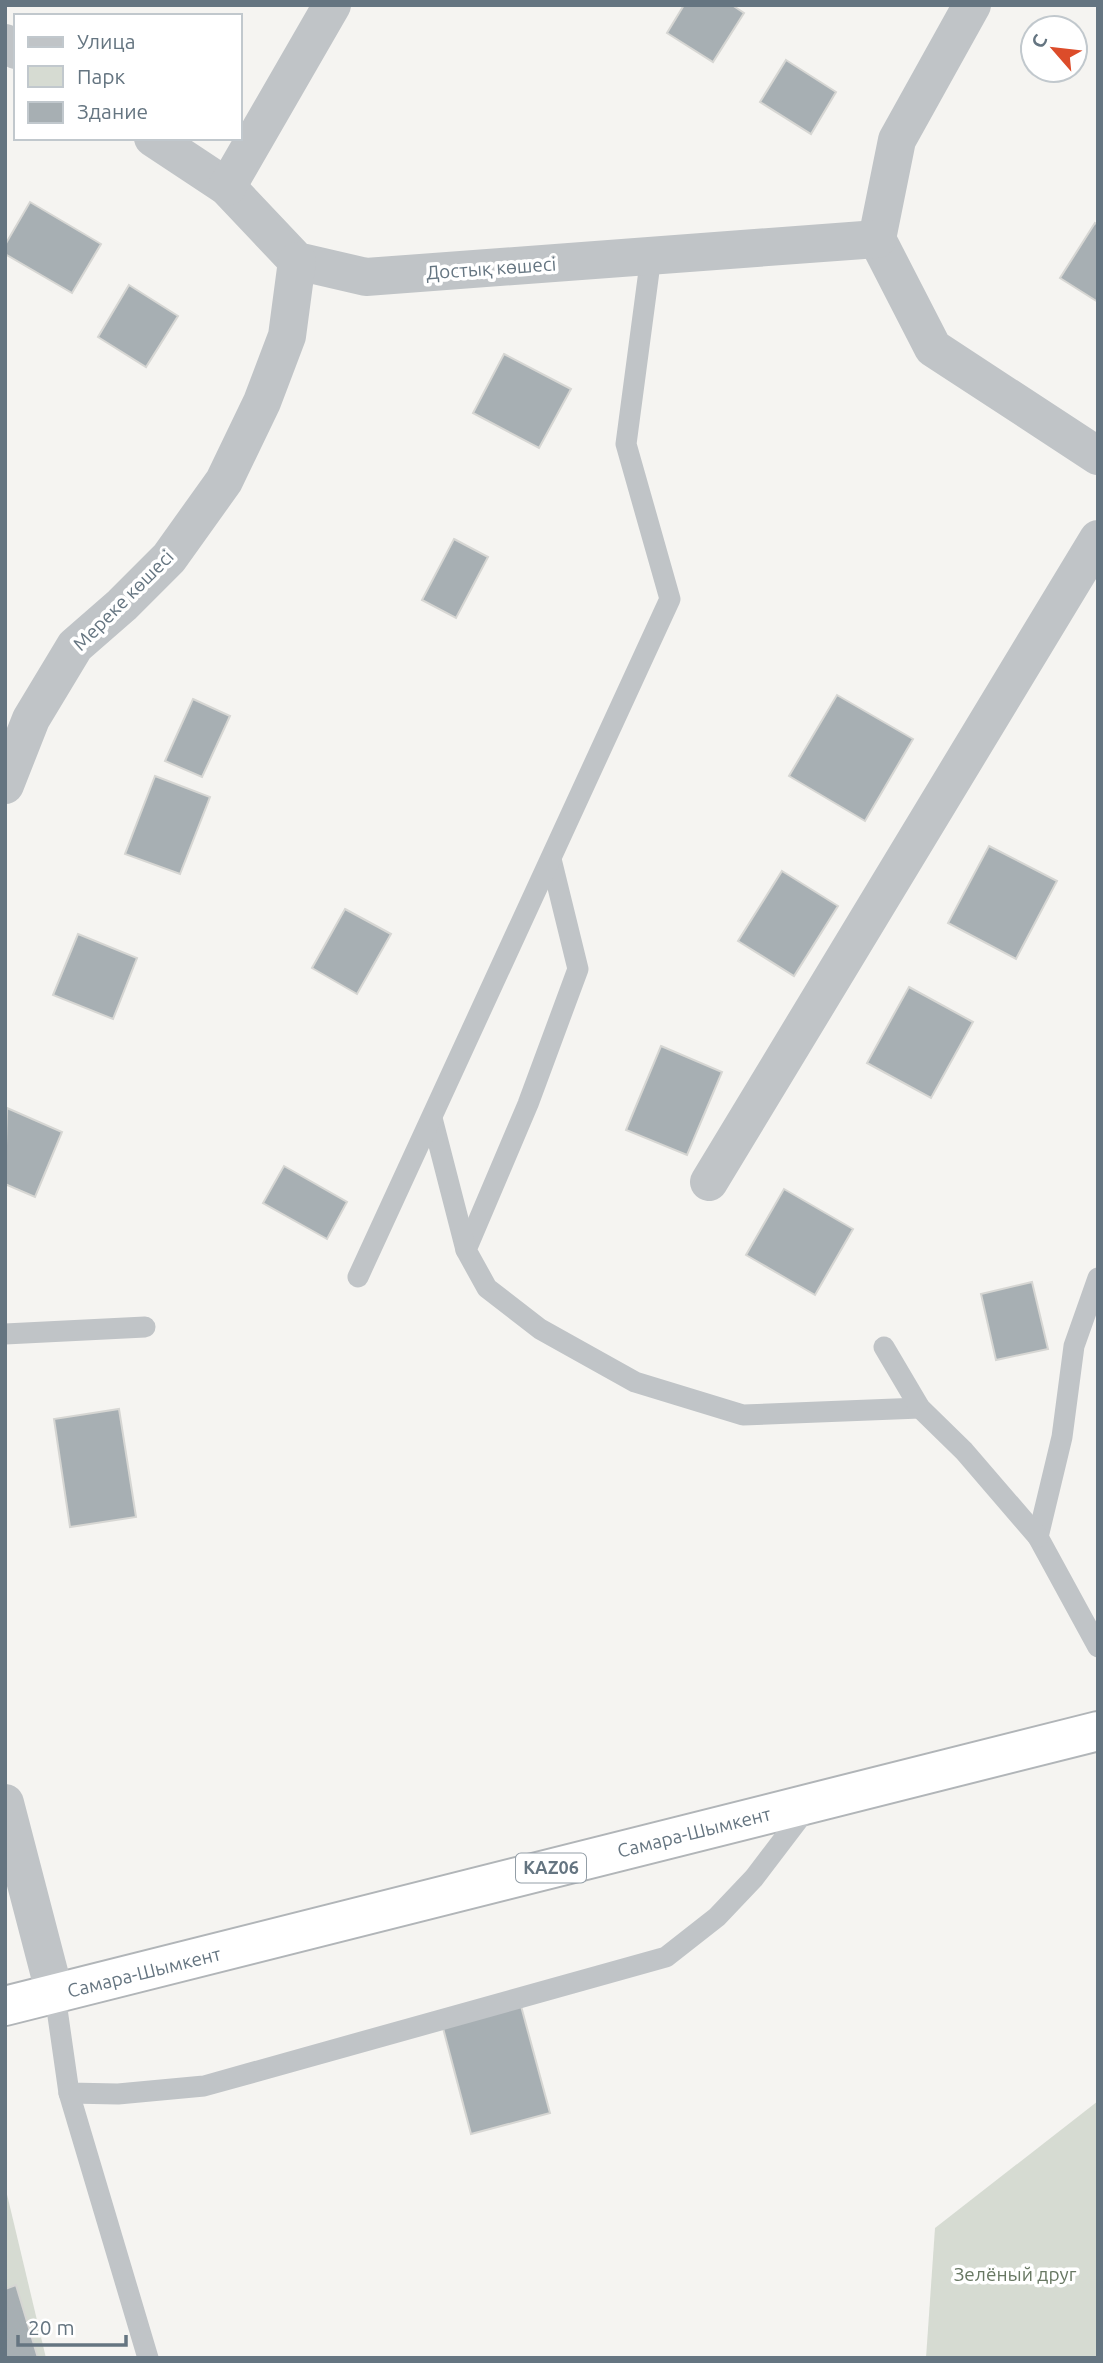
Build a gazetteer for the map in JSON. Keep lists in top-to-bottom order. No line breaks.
{"streets":{"highway":["Самара-Шымкент","KАZ06"],"street":["Достық көшесі","Мереке көшесі"]},"crossings":[["Достық көшесі","Мереке көшесі"]],"parks":["Зелёный друг"],"legend":["Улица","Парк","Здание"],"scale_bar":"20 m","north":"top left"}
